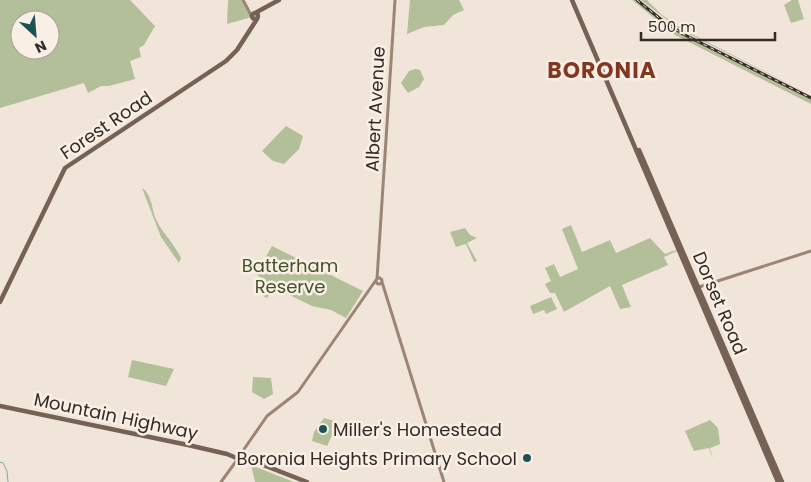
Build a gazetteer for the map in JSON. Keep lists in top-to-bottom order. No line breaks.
{"streets":{"main road":["Albert Avenue","Forest Road","Dorset Road","Mountain Highway"]},"districts":["BORONIA"],"parks":["Batterham Reserve"],"places":["Miller's Homestead","Boronia Heights Primary School"],"scale_bar":"500 m","north":"bottom right"}
